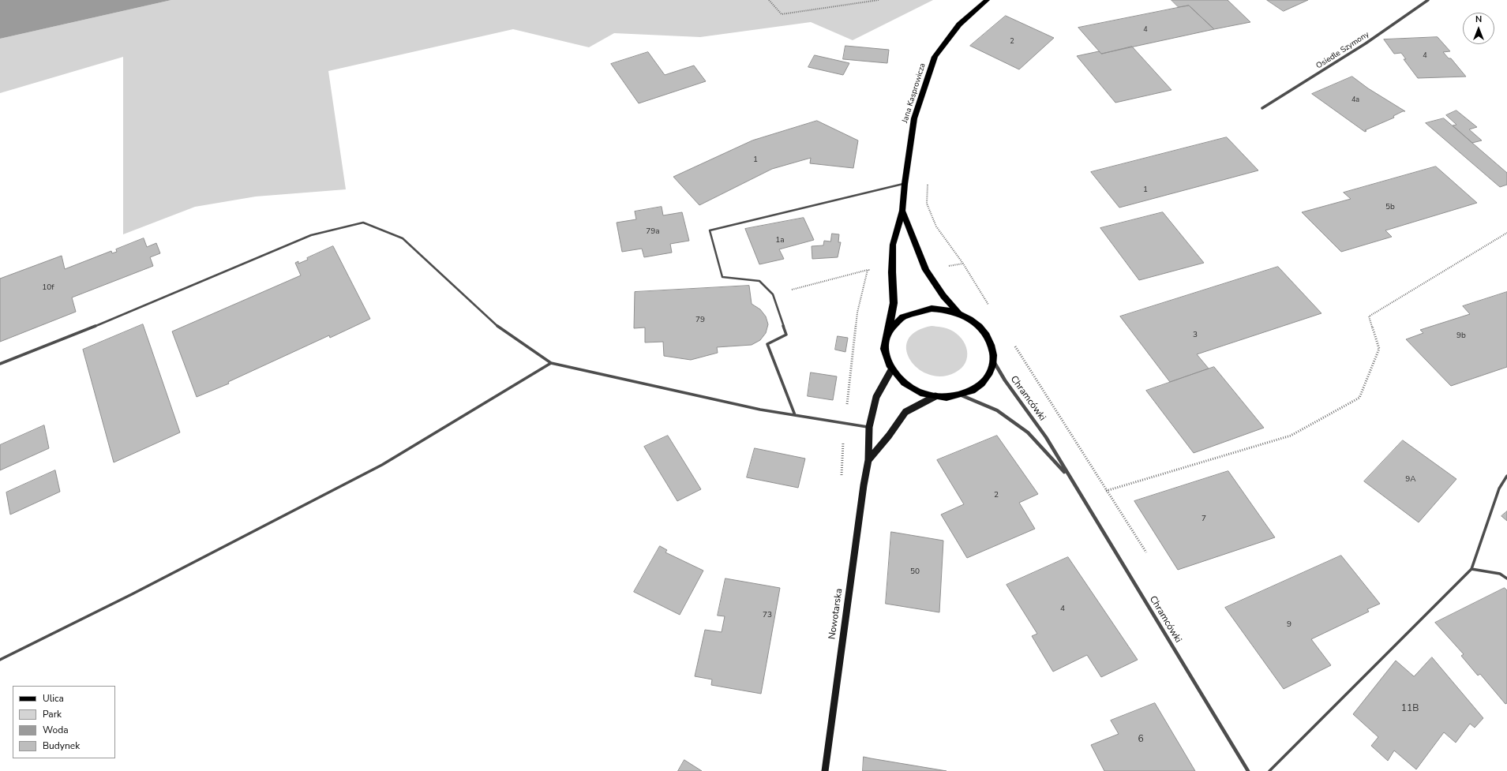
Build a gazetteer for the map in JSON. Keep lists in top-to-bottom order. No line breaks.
{"streets":{"main road":["Jana Kasprowicza","Nowotarska"],"street":["Osiedle Szymony","Chramcówki"]},"crossings":[["Jana Kasprowicza","Chramcówki"],["Jana Kasprowicza","Nowotarska"],["Chramcówki","Nowotarska"]],"house_numbers":["4","2","4","4a","1","1","5b","79a","1a","10f","79","3","9b","9A","2","7","50","4","73","9","11B","6"],"legend":["Ulica","Park","Woda","Budynek"],"north":"top"}
